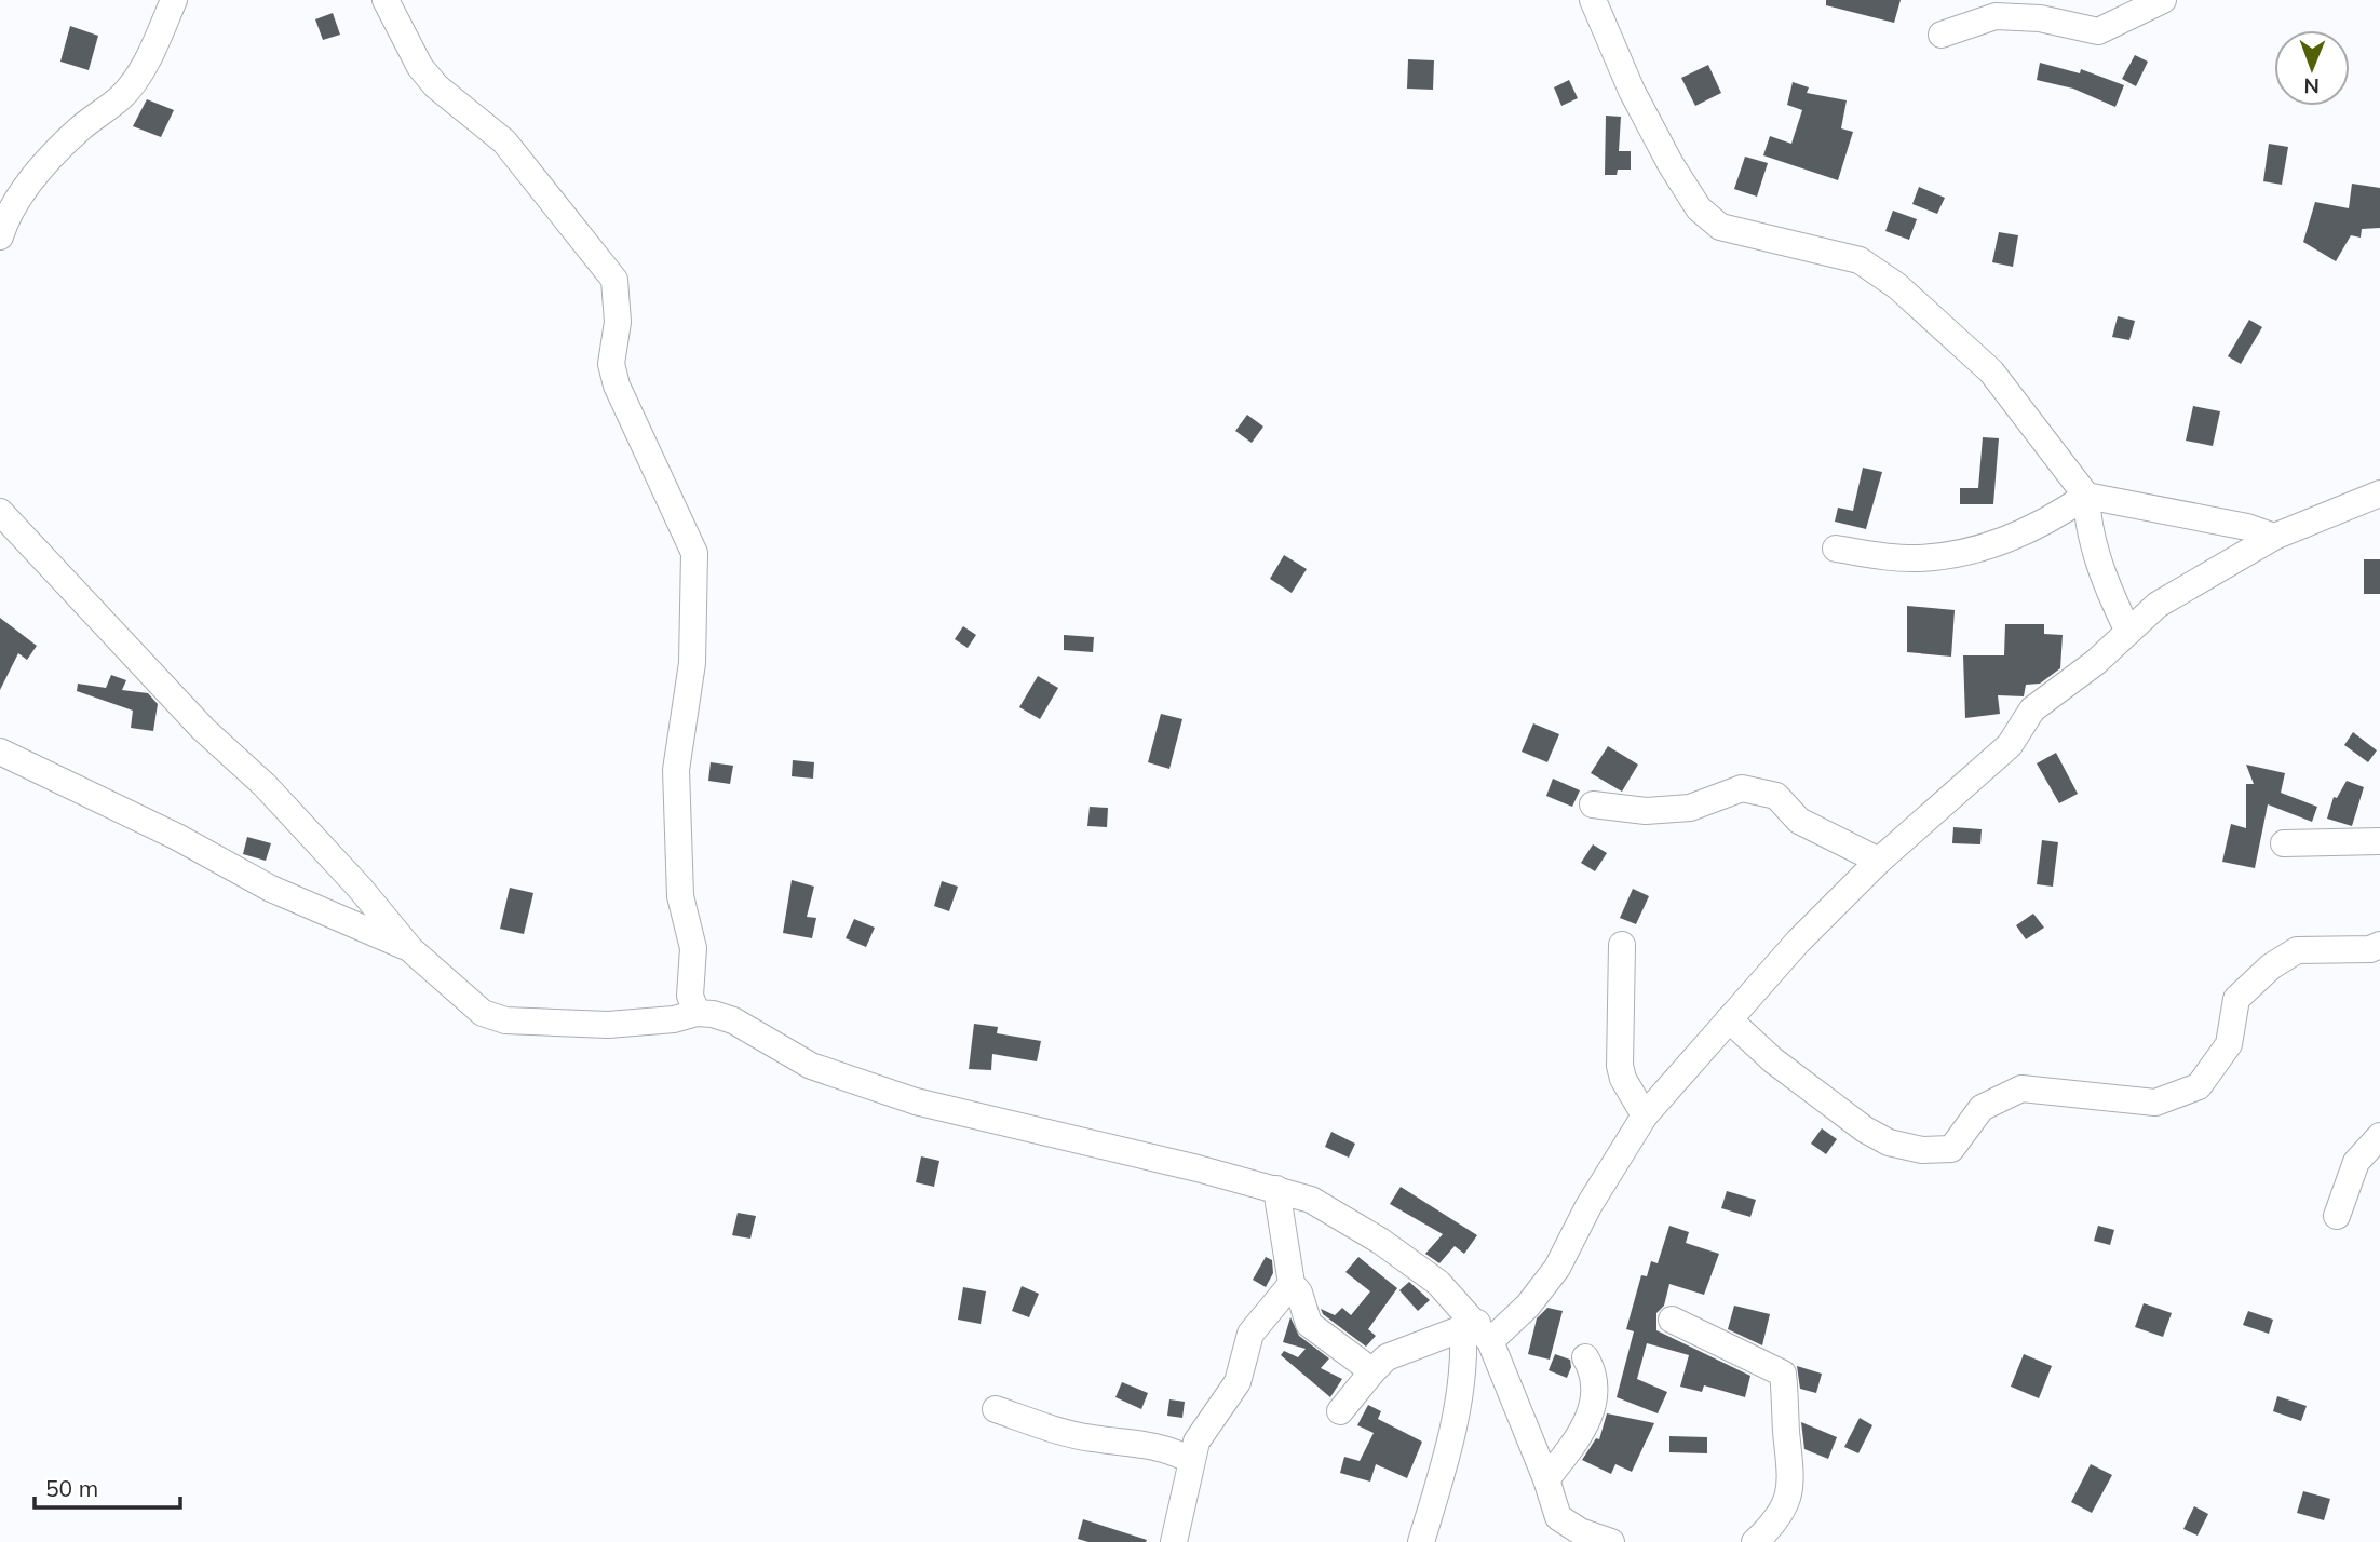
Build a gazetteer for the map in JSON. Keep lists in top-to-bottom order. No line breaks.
{"scale_bar":"50 m","north":"bottom"}
